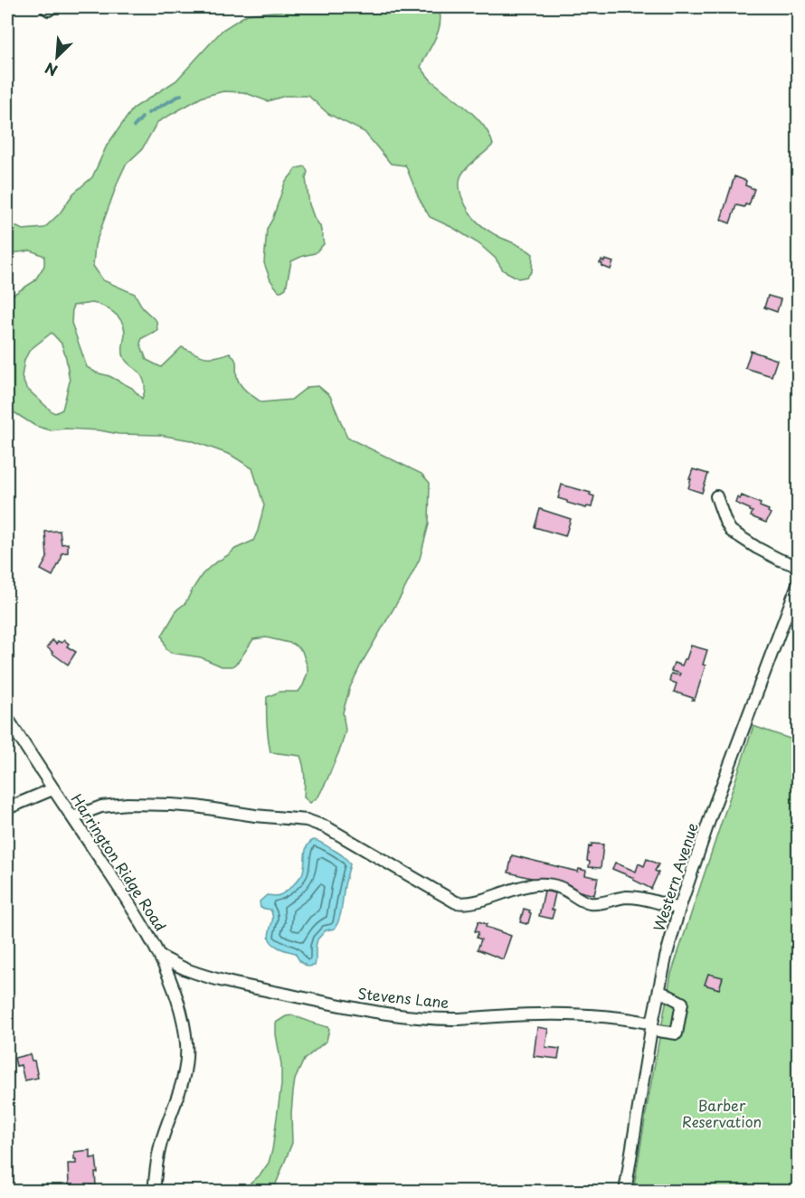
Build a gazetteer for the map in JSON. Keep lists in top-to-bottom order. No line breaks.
{"streets":{"street":["Harrington Ridge Road","Western Avenue","Stevens Lane"]},"crossings":[["Harrington Ridge Road","Stevens Lane"],["Western Avenue","Stevens Lane"]],"parks":["Barber Reservation"],"north":"bottom left"}
